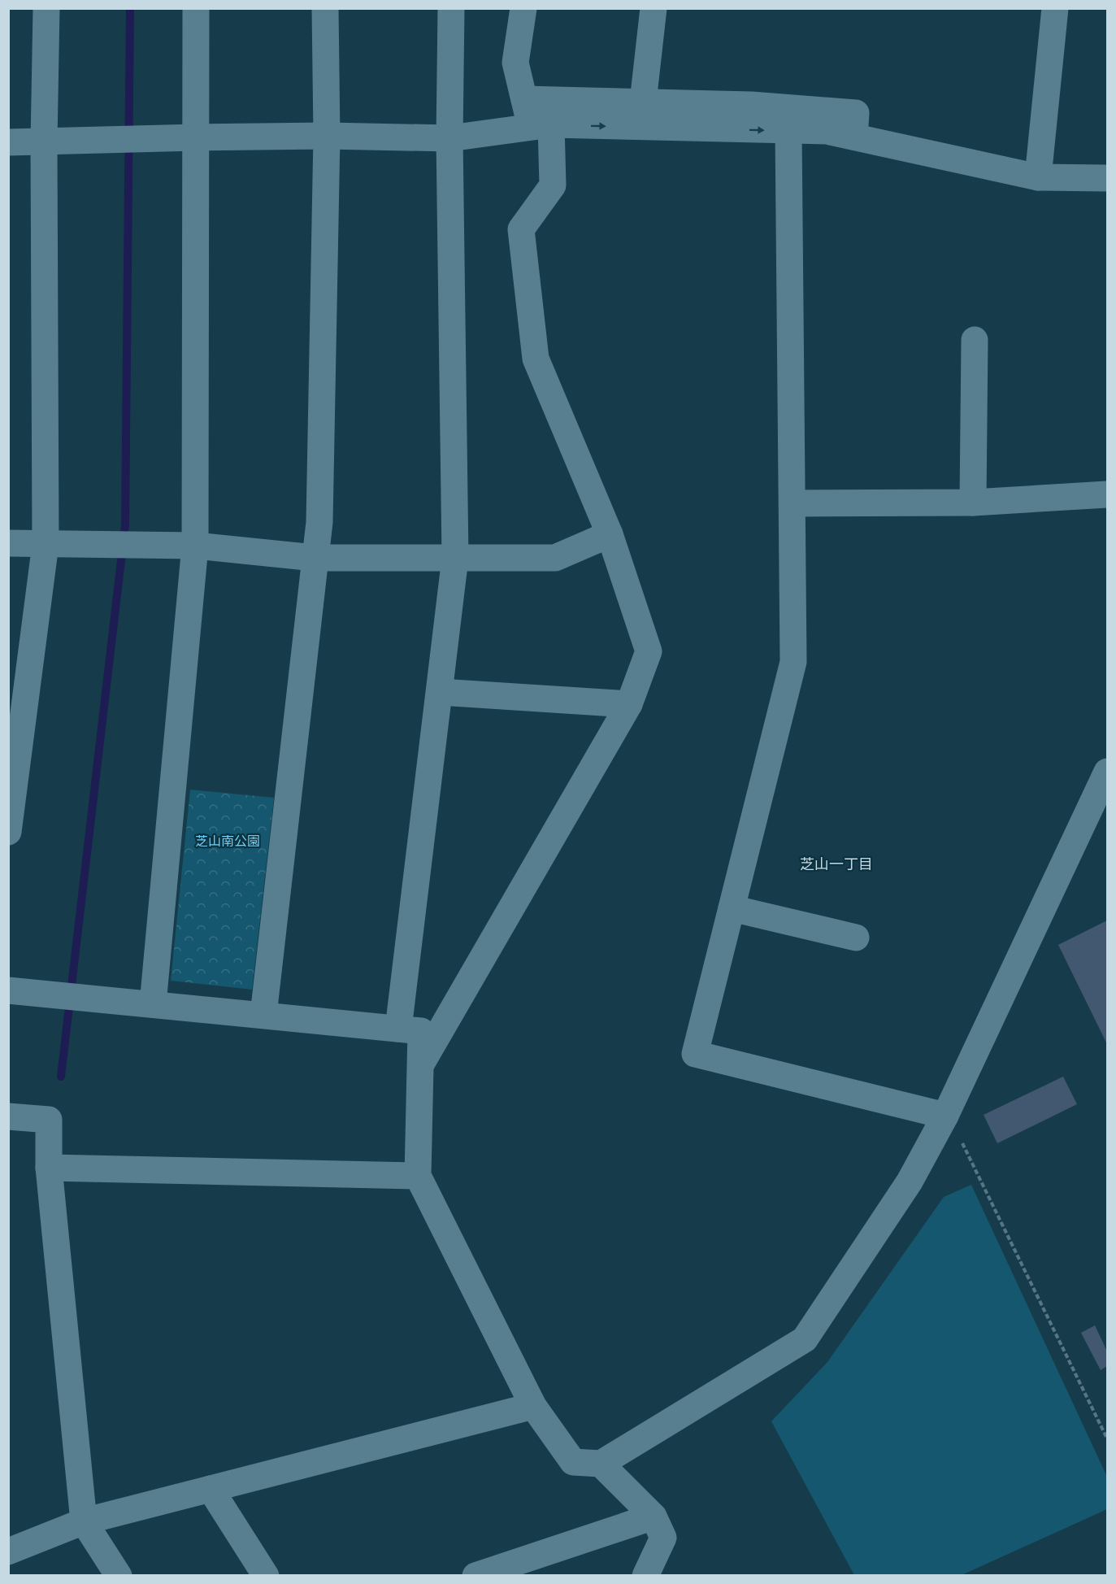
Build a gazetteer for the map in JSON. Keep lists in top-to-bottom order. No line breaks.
{"districts":["芝山一丁目"],"parks":["芝山南公園"]}
